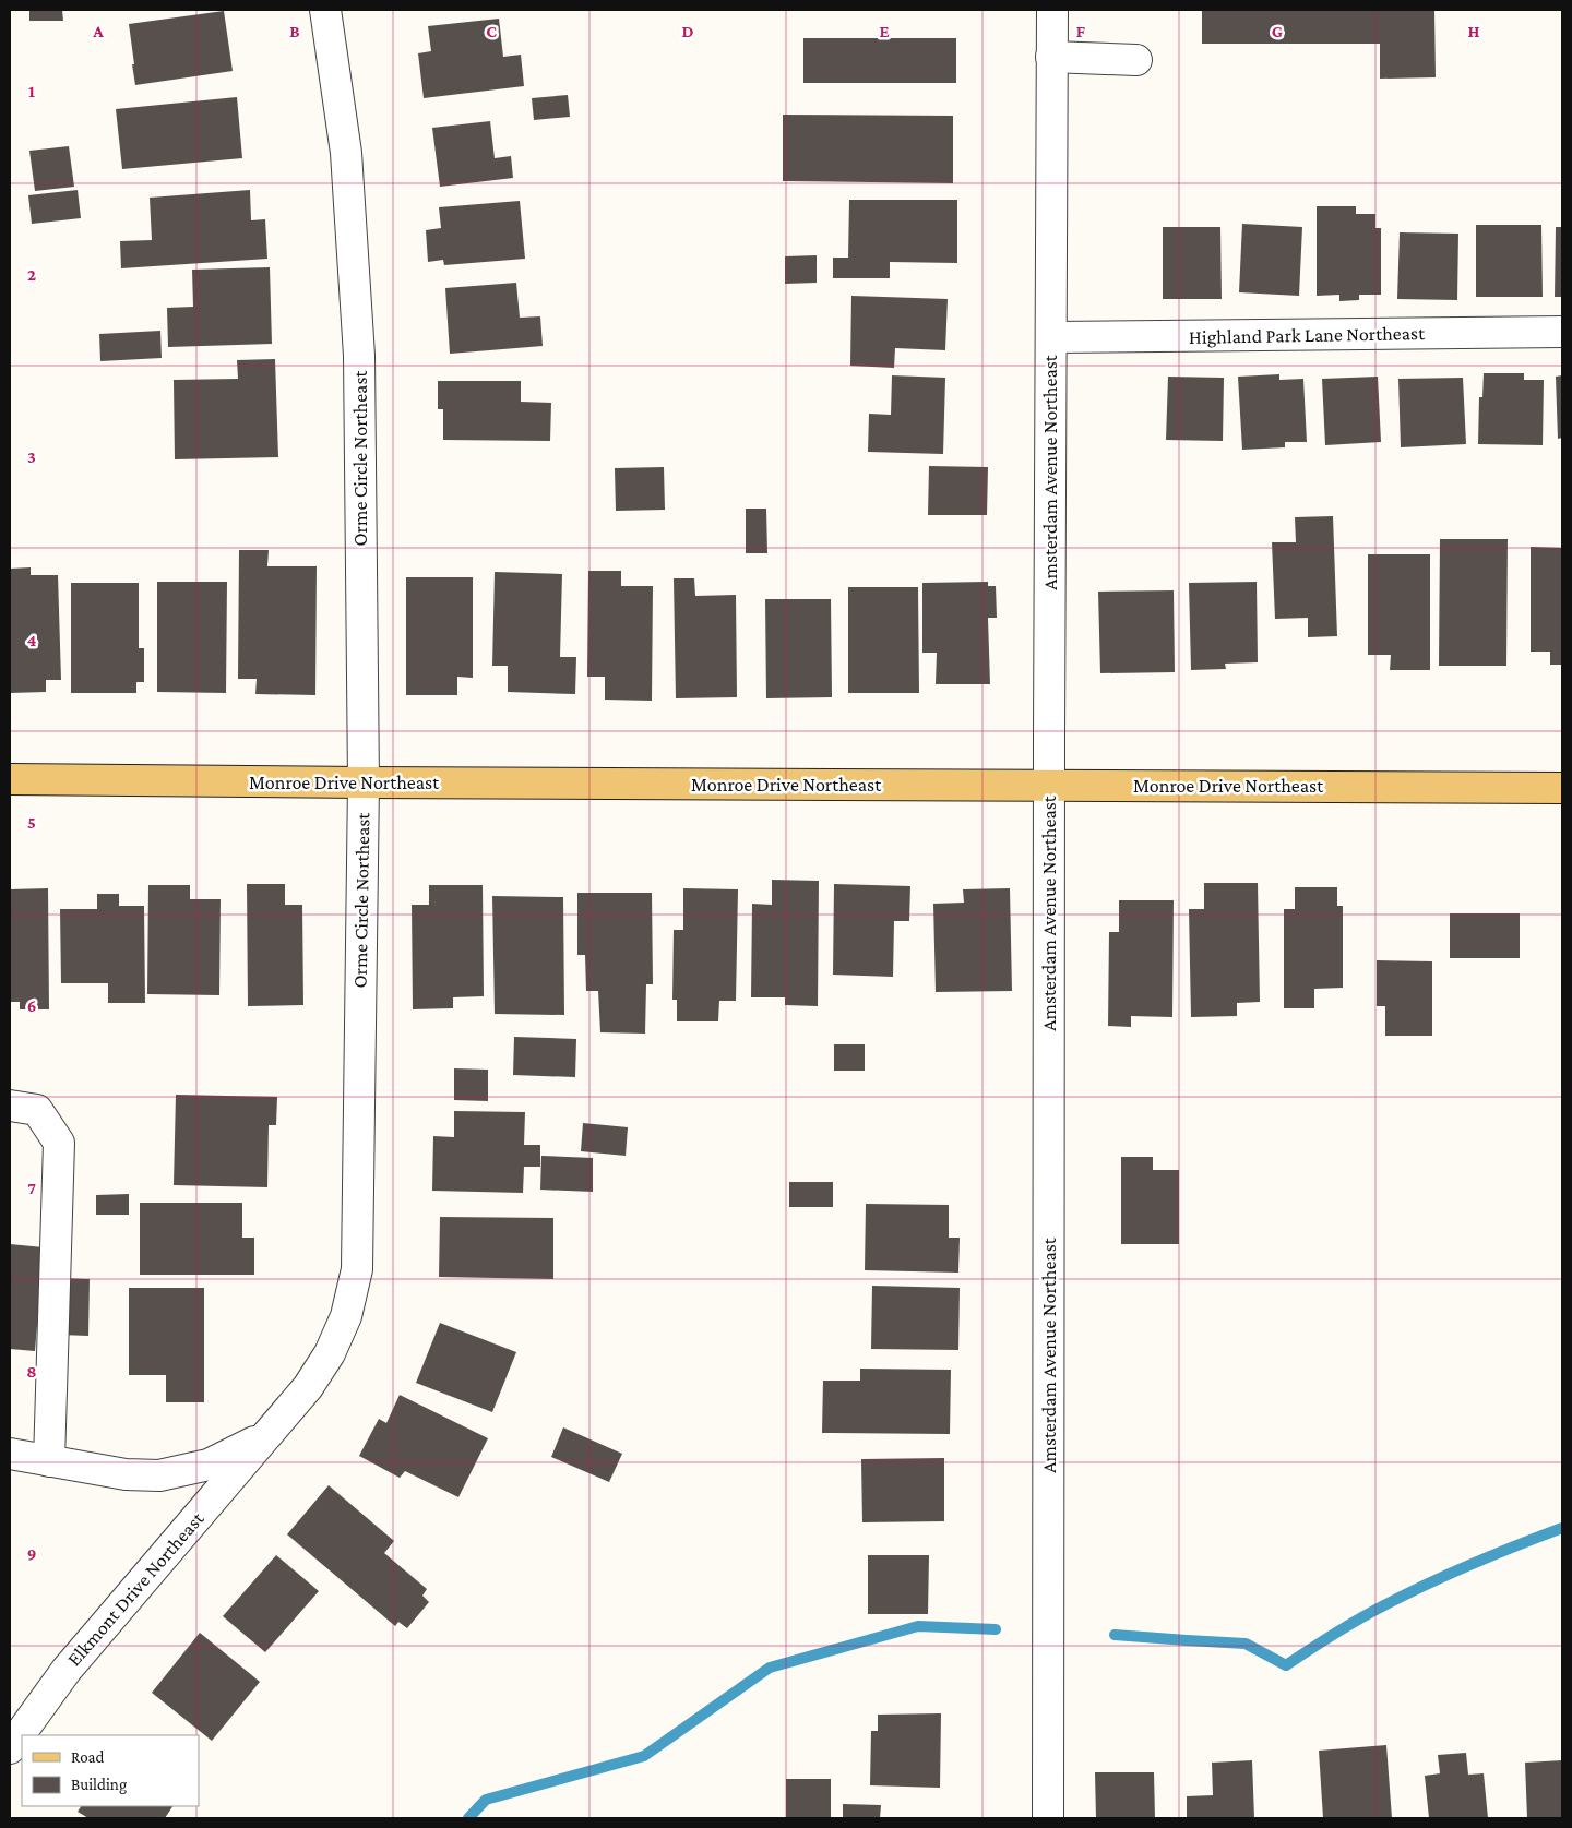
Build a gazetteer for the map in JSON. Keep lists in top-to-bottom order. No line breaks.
{"streets":{"main road":["Monroe Drive Northeast"],"street":["Highland Park Lane Northeast","Orme Circle Northeast","Amsterdam Avenue Northeast","Elkmont Drive Northeast"]},"crossings":[["Highland Park Lane Northeast","Amsterdam Avenue Northeast"],["Orme Circle Northeast","Monroe Drive Northeast"],["Orme Circle Northeast","Elkmont Drive Northeast"],["Amsterdam Avenue Northeast","Monroe Drive Northeast"]],"legend":["Road","Building"],"grid":{"columns":["A","B","C","D","E","F","G","H"],"rows":["1","2","3","4","5","6","7","8","9"]}}
